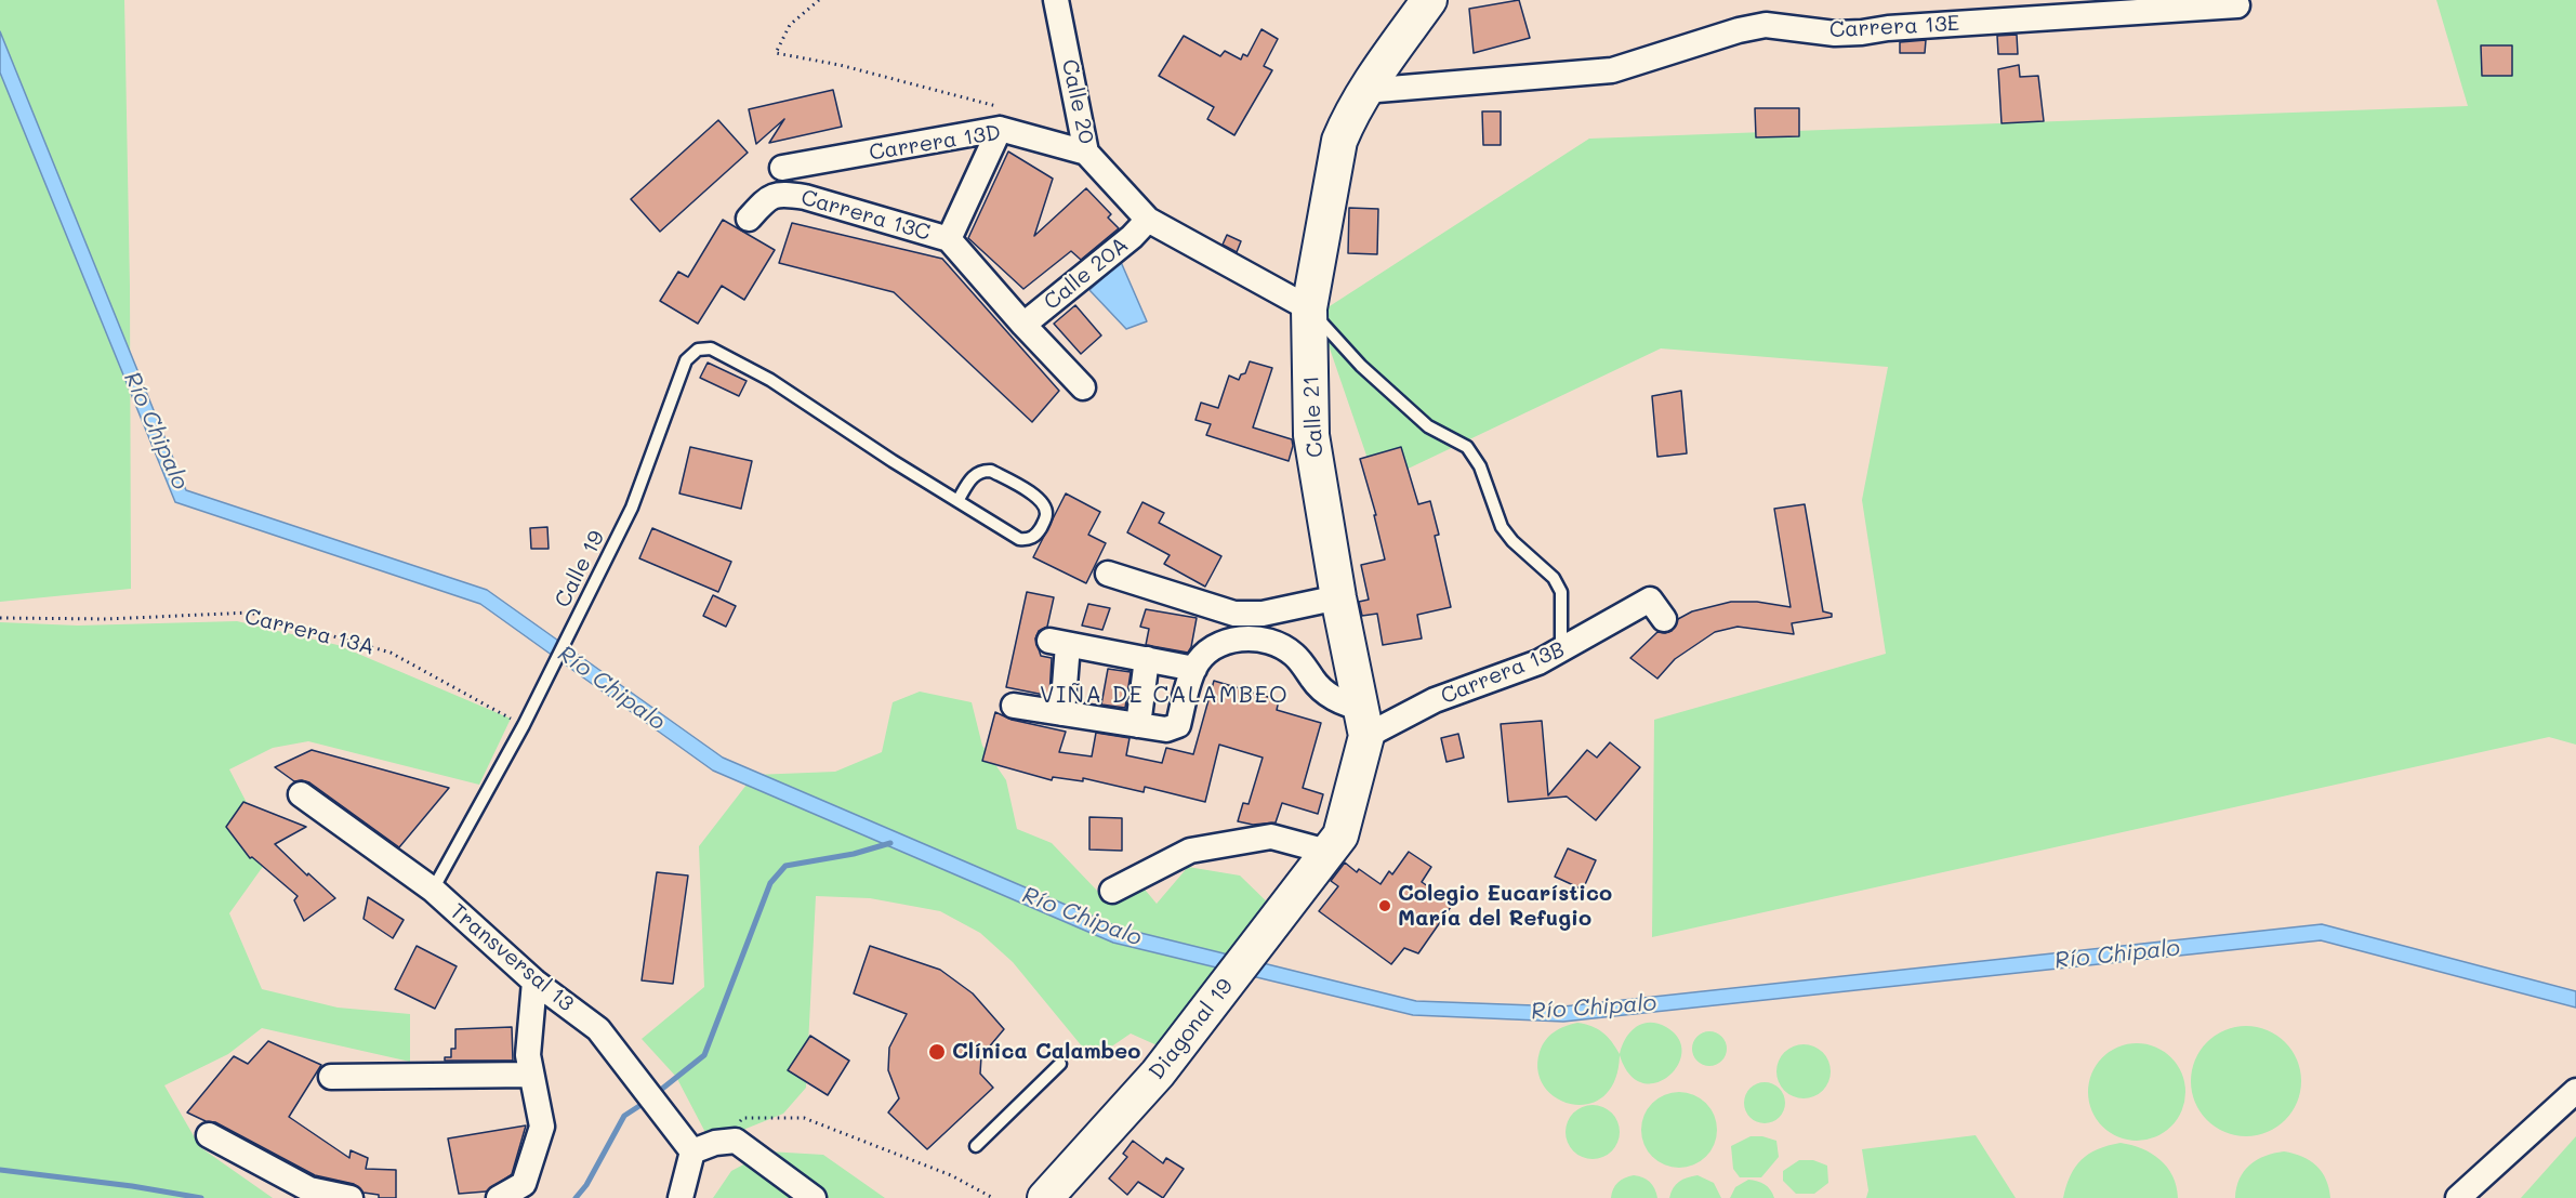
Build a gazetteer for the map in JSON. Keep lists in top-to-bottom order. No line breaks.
{"streets":{"street":["Carrera 13E","Calle 20","Carrera 13D","Carrera 13C","Calle 20A","Calle 21","Carrera 13B","Transversal 13","Diagonal 19"],"lane":["Calle 19"],"path":["Carrera 13A"]},"crossings":[["Carrera 13E","Calle 21"],["Calle 20","Carrera 13D"],["Calle 20","Calle 20A"],["Carrera 13C","Calle 20A"],["Calle 21","Carrera 13B"],["Calle 21","Diagonal 19"],["Calle 19","Carrera 13A"],["Calle 19","Transversal 13"]],"districts":["VIÑA DE CALAMBEO"],"water":["Río Chipalo"],"places":["Colegio Eucarístico María del Refugio","Clínica Calambeo"]}
